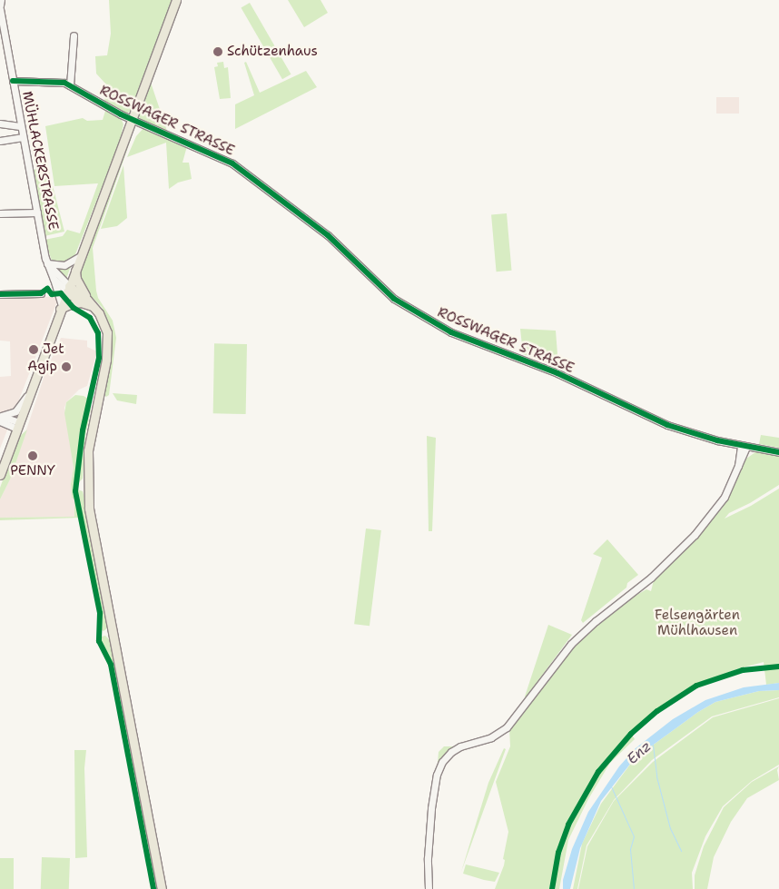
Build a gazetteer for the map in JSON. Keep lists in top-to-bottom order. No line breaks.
{"streets":{"street":["ROSSWAGER STRASSE","MÜHLACKERSTRASSE"]},"crossings":[["ROSSWAGER STRASSE","MÜHLACKERSTRASSE"]],"water":["Enz"],"parks":["Felsengärten Mühlhausen"],"places":["Schützenhaus","Jet","Agip","PENNY"]}
